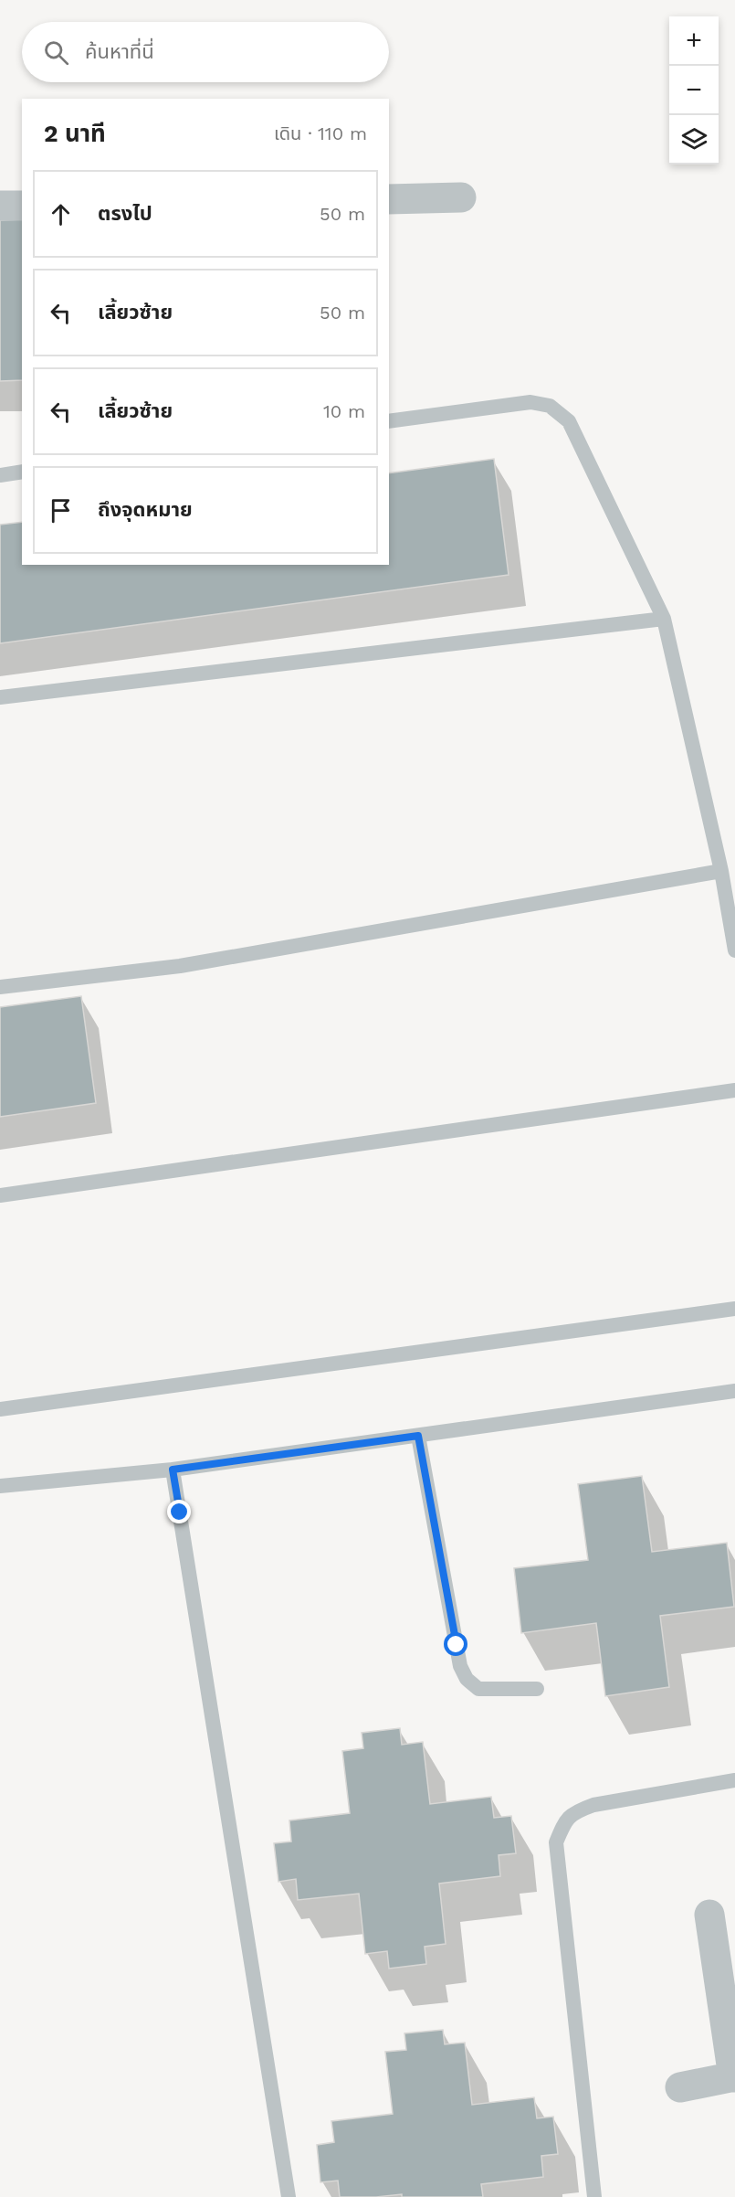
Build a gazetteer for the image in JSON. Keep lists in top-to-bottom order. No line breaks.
{"page":{"map_buttons":["+","−"],"search":"ค้นหาที่นี่","heading":["2 นาที","เดิน · 110 m"],"list":[["ตรงไป","50 m"],["เลี้ยวซ้าย","50 m"],["เลี้ยวซ้าย","10 m"],"ถึงจุดหมาย"]}}
